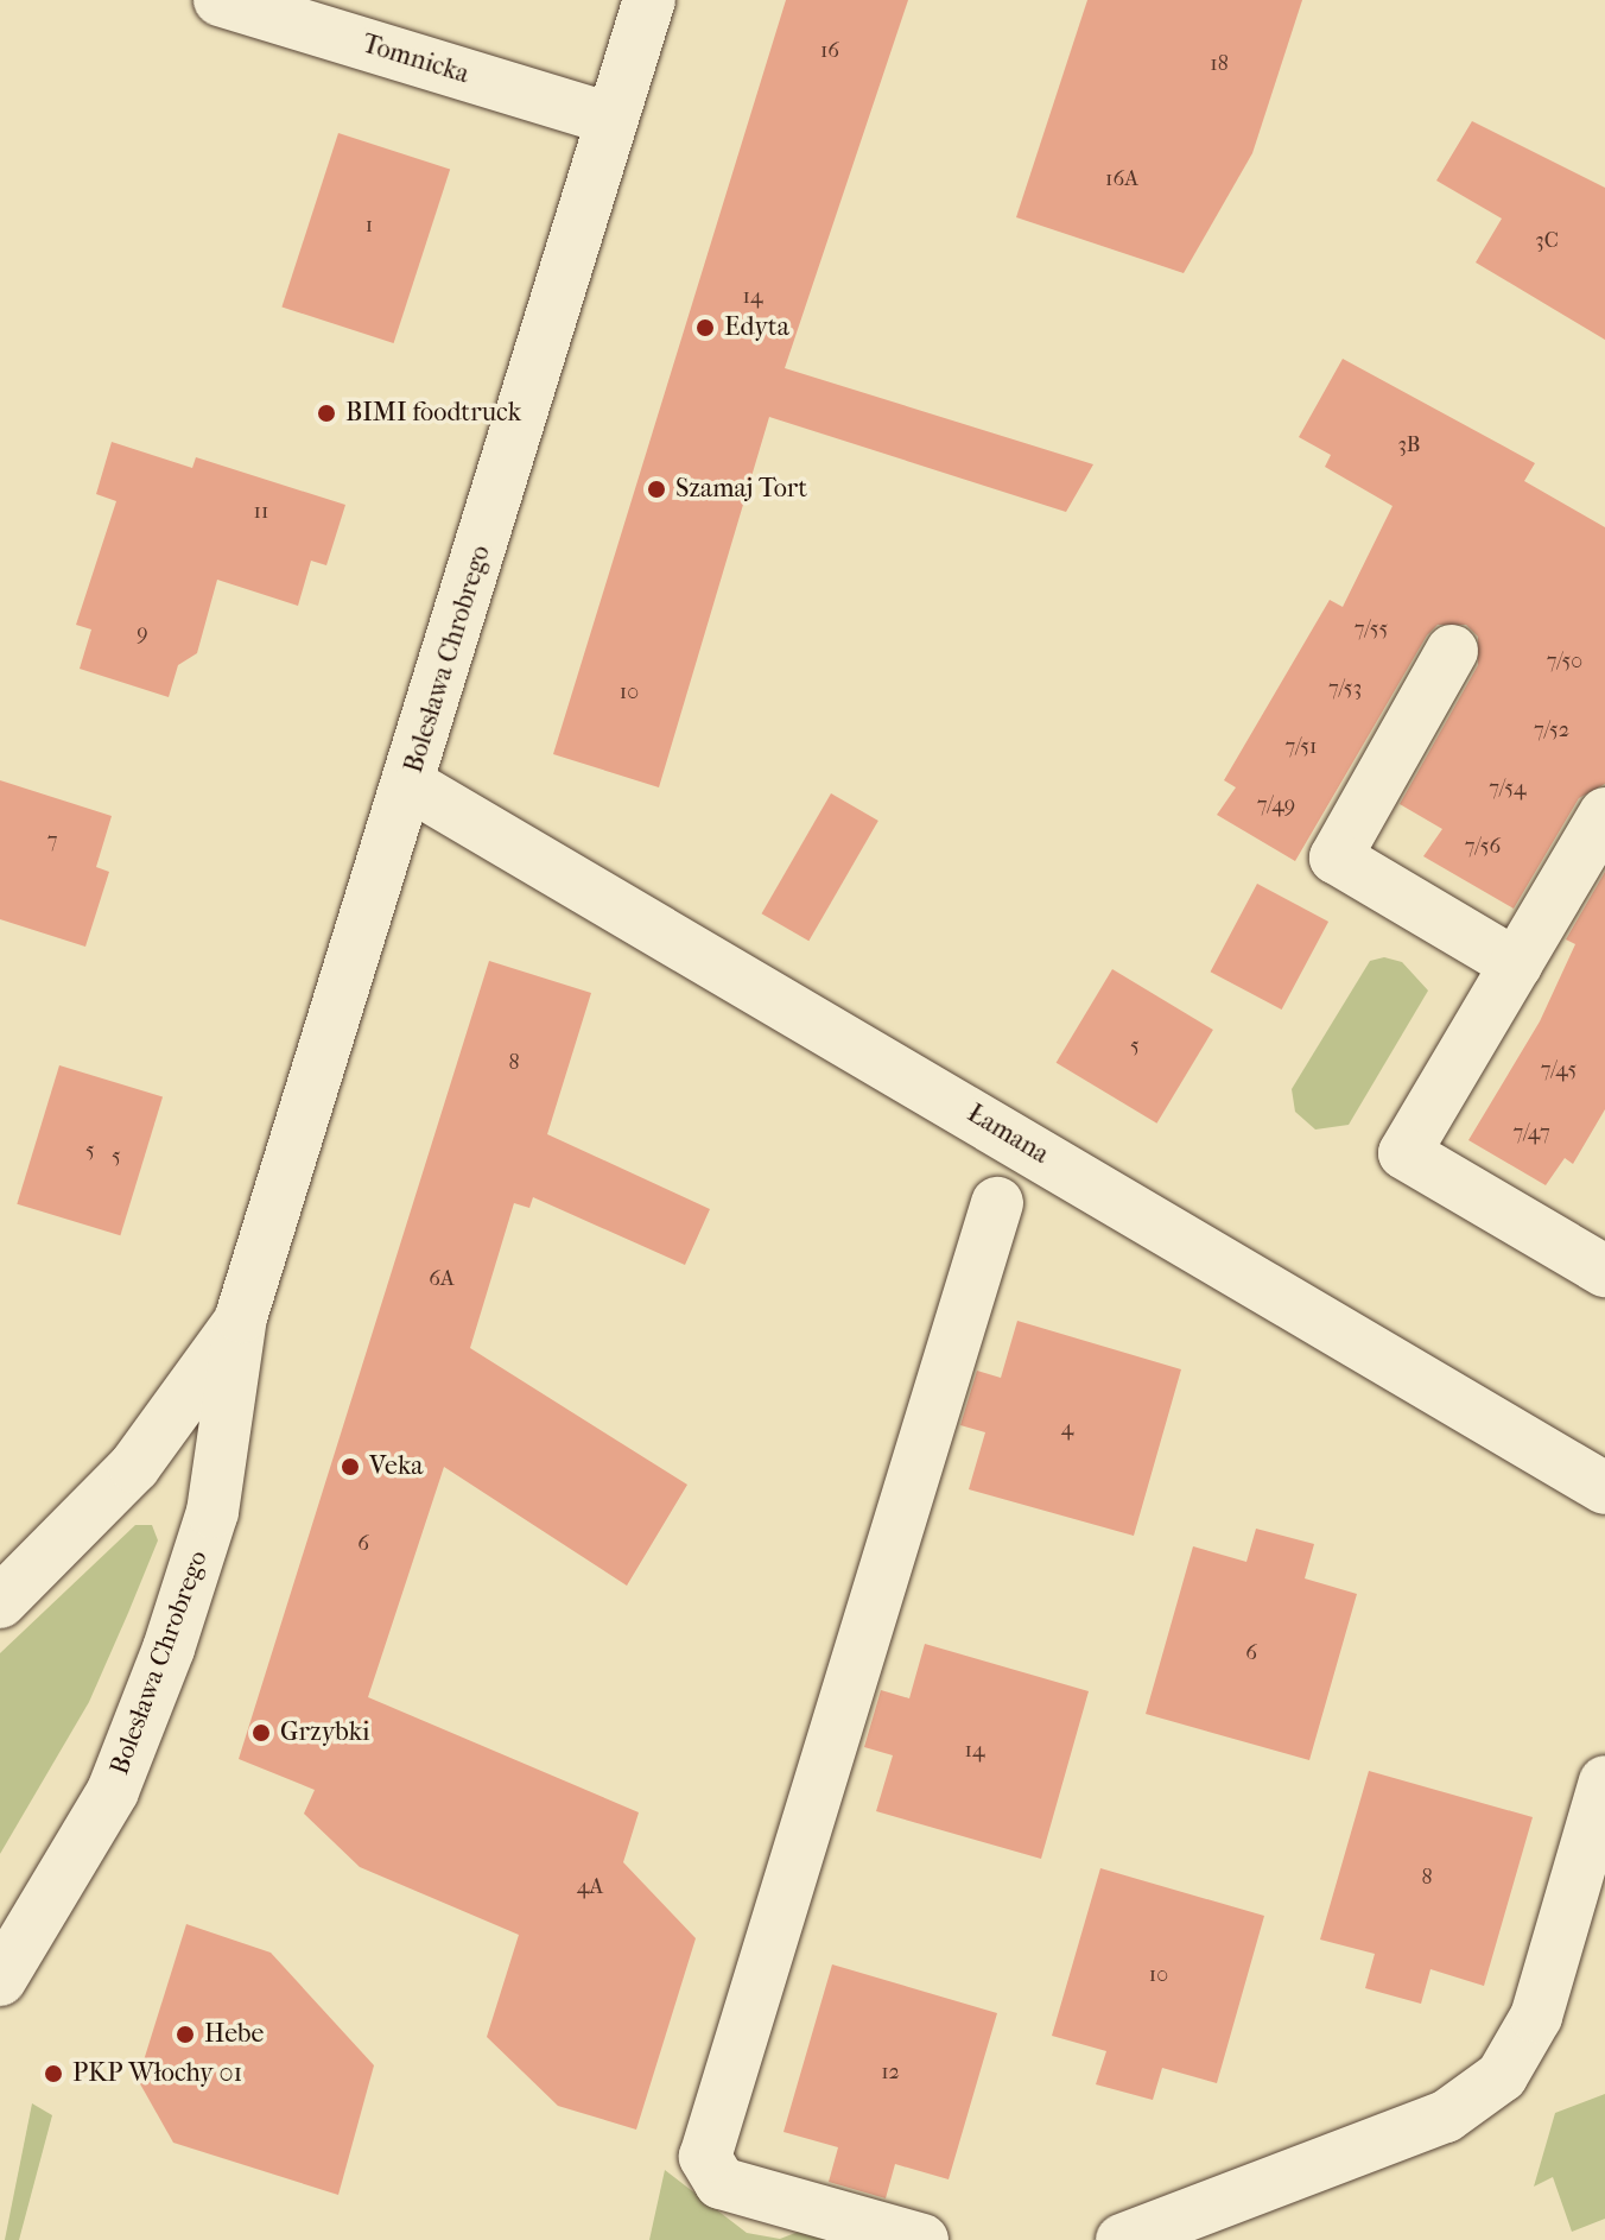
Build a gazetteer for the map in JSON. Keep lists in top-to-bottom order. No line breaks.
{"streets":{"street":["Tomnicka","Bolesława Chrobrego","Łamana"]},"crossings":[["Tomnicka","Bolesława Chrobrego"],["Bolesława Chrobrego","Łamana"]],"places":["Edyta","BIMI foodtruck","Szamaj Tort","Veka","Grzybki","Hebe","PKP Włochy 01"],"house_numbers":["16","18","16A","1","3C","14","3B","11","7/55","9","7/50","7/53","10","7/52","7/51","7/54","7/49","7","7/56","5","8","7/45","7/47","5","5","6A","4","6","6","14","8","4A","10","12"]}
